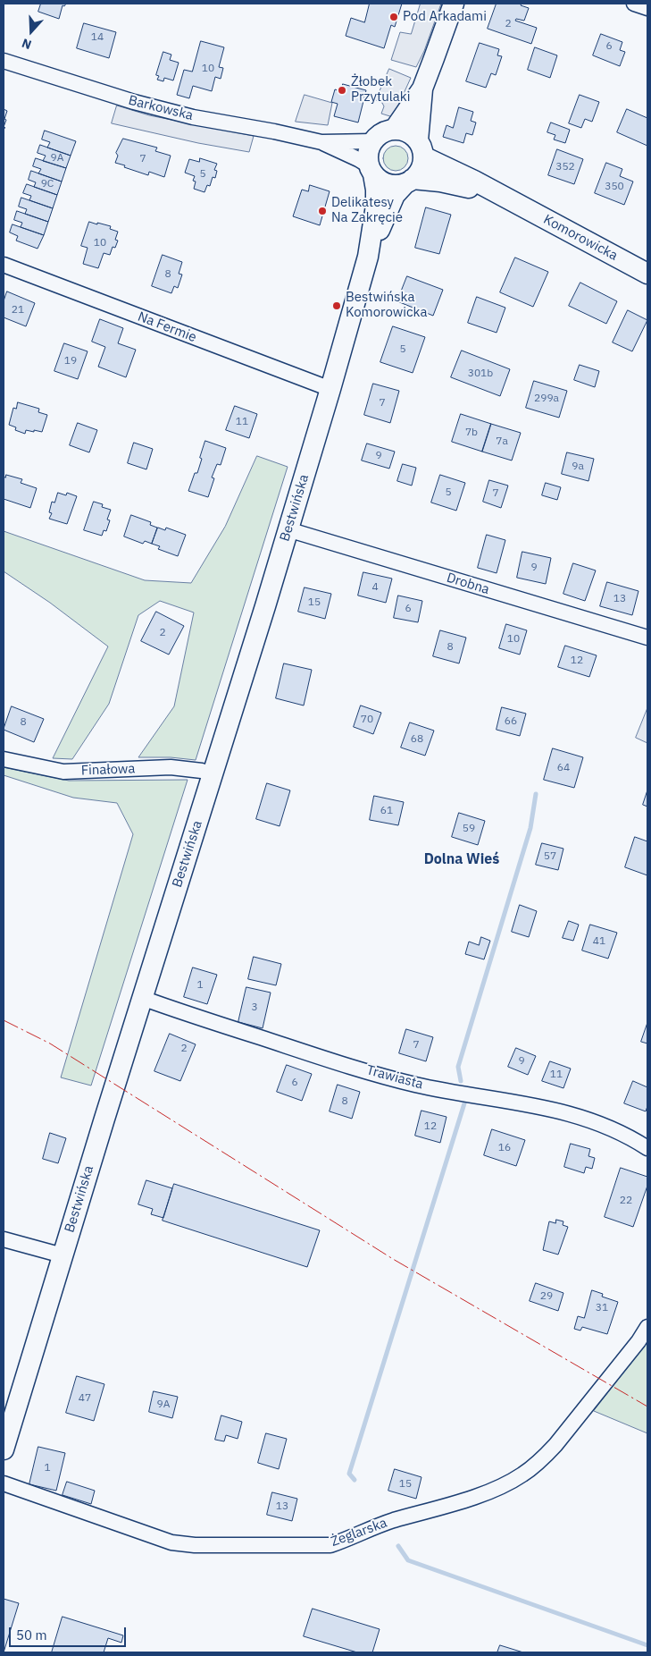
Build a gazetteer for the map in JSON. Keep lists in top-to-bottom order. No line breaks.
{"streets":{"street":["Barkowska","Komorowicka","Na Fermie","Bestwińska","Drobna","Finałowa","Trawiasta","Żeglarska"]},"crossings":[["Barkowska","Komorowicka"],["Barkowska","Bestwińska"],["Komorowicka","Bestwińska"],["Na Fermie","Bestwińska"],["Bestwińska","Drobna"],["Bestwińska","Finałowa"],["Bestwińska","Trawiasta"]],"districts":["Dolna Wieś"],"places":["Pod Arkadami","Żłobek Przytulaki","Delikatesy Na Zakręcie","Bestwińska Komorowicka"],"house_numbers":["2","14","6","10","9A","7","352","5","9C","350","10","8","21","5","19","301b","299a","7","11","7b","7a","9","9a","5","7","9","4","13","15","6","2","10","8","12","70","66","8","68","64","61","59","57","41","1","3","7","2","9","11","6","8","12","16","22","29","31","47","9A","1","15","13"],"scale_bar":"50 m","north":"bottom"}
